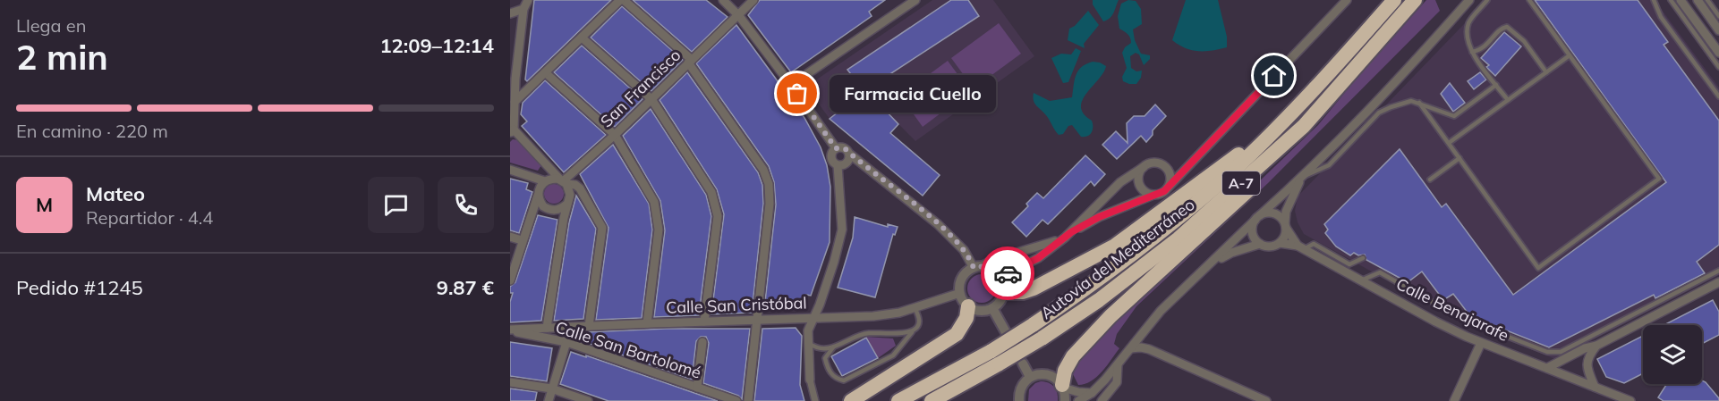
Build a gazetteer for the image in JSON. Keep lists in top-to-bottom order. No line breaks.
{"streets":{"highway":["A-7","Autovía del Mediterráneo"],"street":["San Francisco","Calle San Cristóbal","Calle Benajarafe","Calle San Bartolomé"]},"crossings":[["Calle San Cristóbal","Calle San Bartolomé"]],"places":["Farmacia Cuello"],"page":{"heading":["2 min","Llega en","12:09–12:14"],"panel":["Mateo","Repartidor · 4.4","Pedido #1245","9.87 €"],"bubble":"Farmacia Cuello","bar":"En camino · 220 m","round":"M"}}
